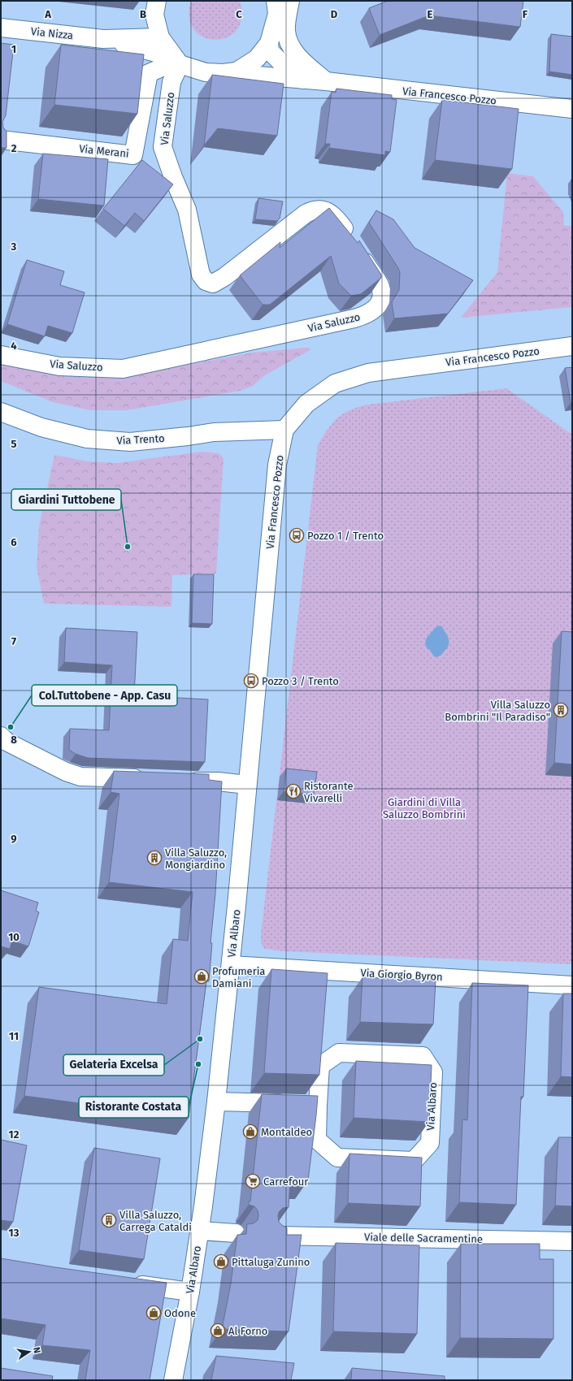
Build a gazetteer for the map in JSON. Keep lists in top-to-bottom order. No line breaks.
{"streets":{"street":["Via Nizza","Via Francesco Pozzo","Via Saluzzo","Via Merani","Via Trento","Via Albaro","Via Giorgio Byron","Viale delle Sacramentine"]},"crossings":[["Via Nizza","Via Francesco Pozzo"],["Via Nizza","Via Saluzzo"],["Via Nizza","Via Merani"],["Via Francesco Pozzo","Via Trento"],["Via Francesco Pozzo","Via Albaro"],["Via Saluzzo","Via Merani"],["Via Albaro","Via Giorgio Byron"]],"parks":["Giardini di Villa Saluzzo Bombrini"],"places":{"bus stop":["Pozzo 1 / Trento","Pozzo 3 / Trento"],"other":["Giardini Tuttobene","Col.Tuttobene - App. Casu","Gelateria Excelsa","Ristorante Costata"],"building":["Villa Saluzzo Bombrini \"Il Paradiso\"","Villa Saluzzo, Mongiardino","Villa Saluzzo, Carrega Cataldi"],"restaurant":["Ristorante Vivarelli"],"shop":["Profumeria Damiani","Montaldeo","Pittaluga Zunino","Odone","Al Forno"],"supermarket":["Carrefour"]},"north":"right","grid":{"columns":["A","B","C","D","E","F"],"rows":["1","2","3","4","5","6","7","8","9","10","11","12","13"]}}
